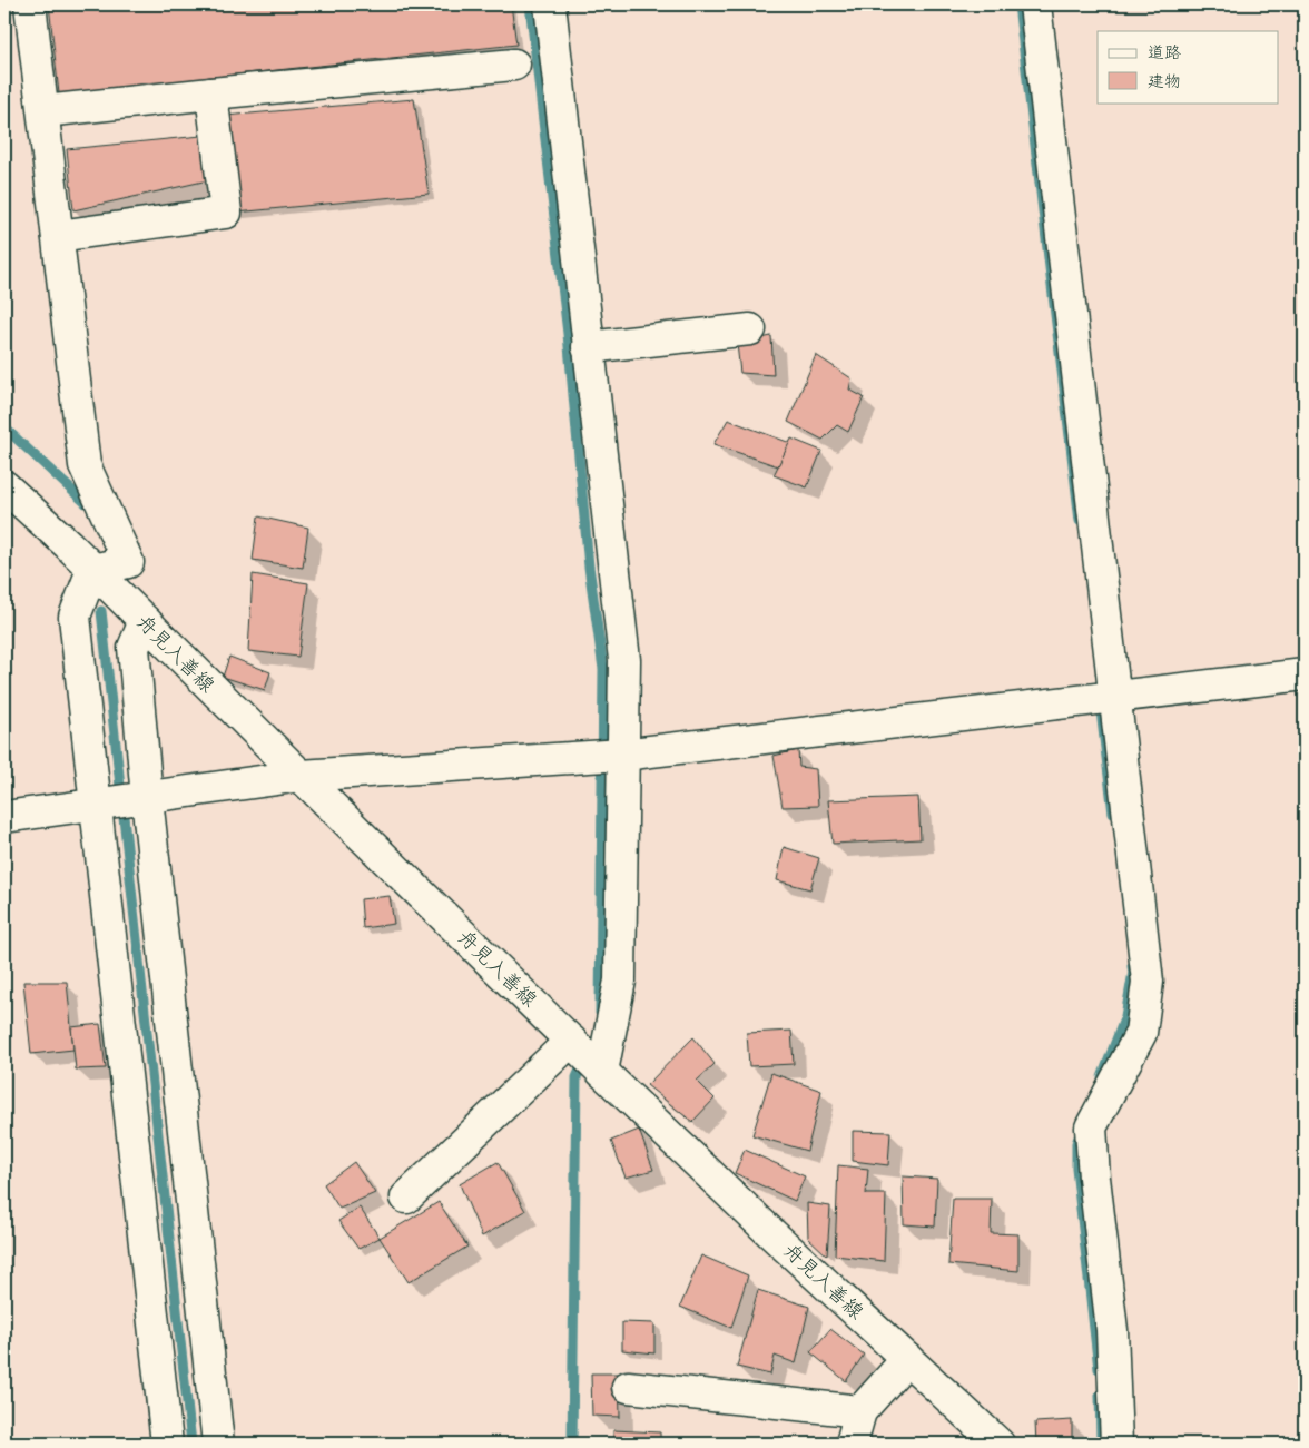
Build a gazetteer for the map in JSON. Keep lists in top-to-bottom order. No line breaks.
{"streets":{"street":["舟見入善線"]},"legend":["道路","建物"]}
